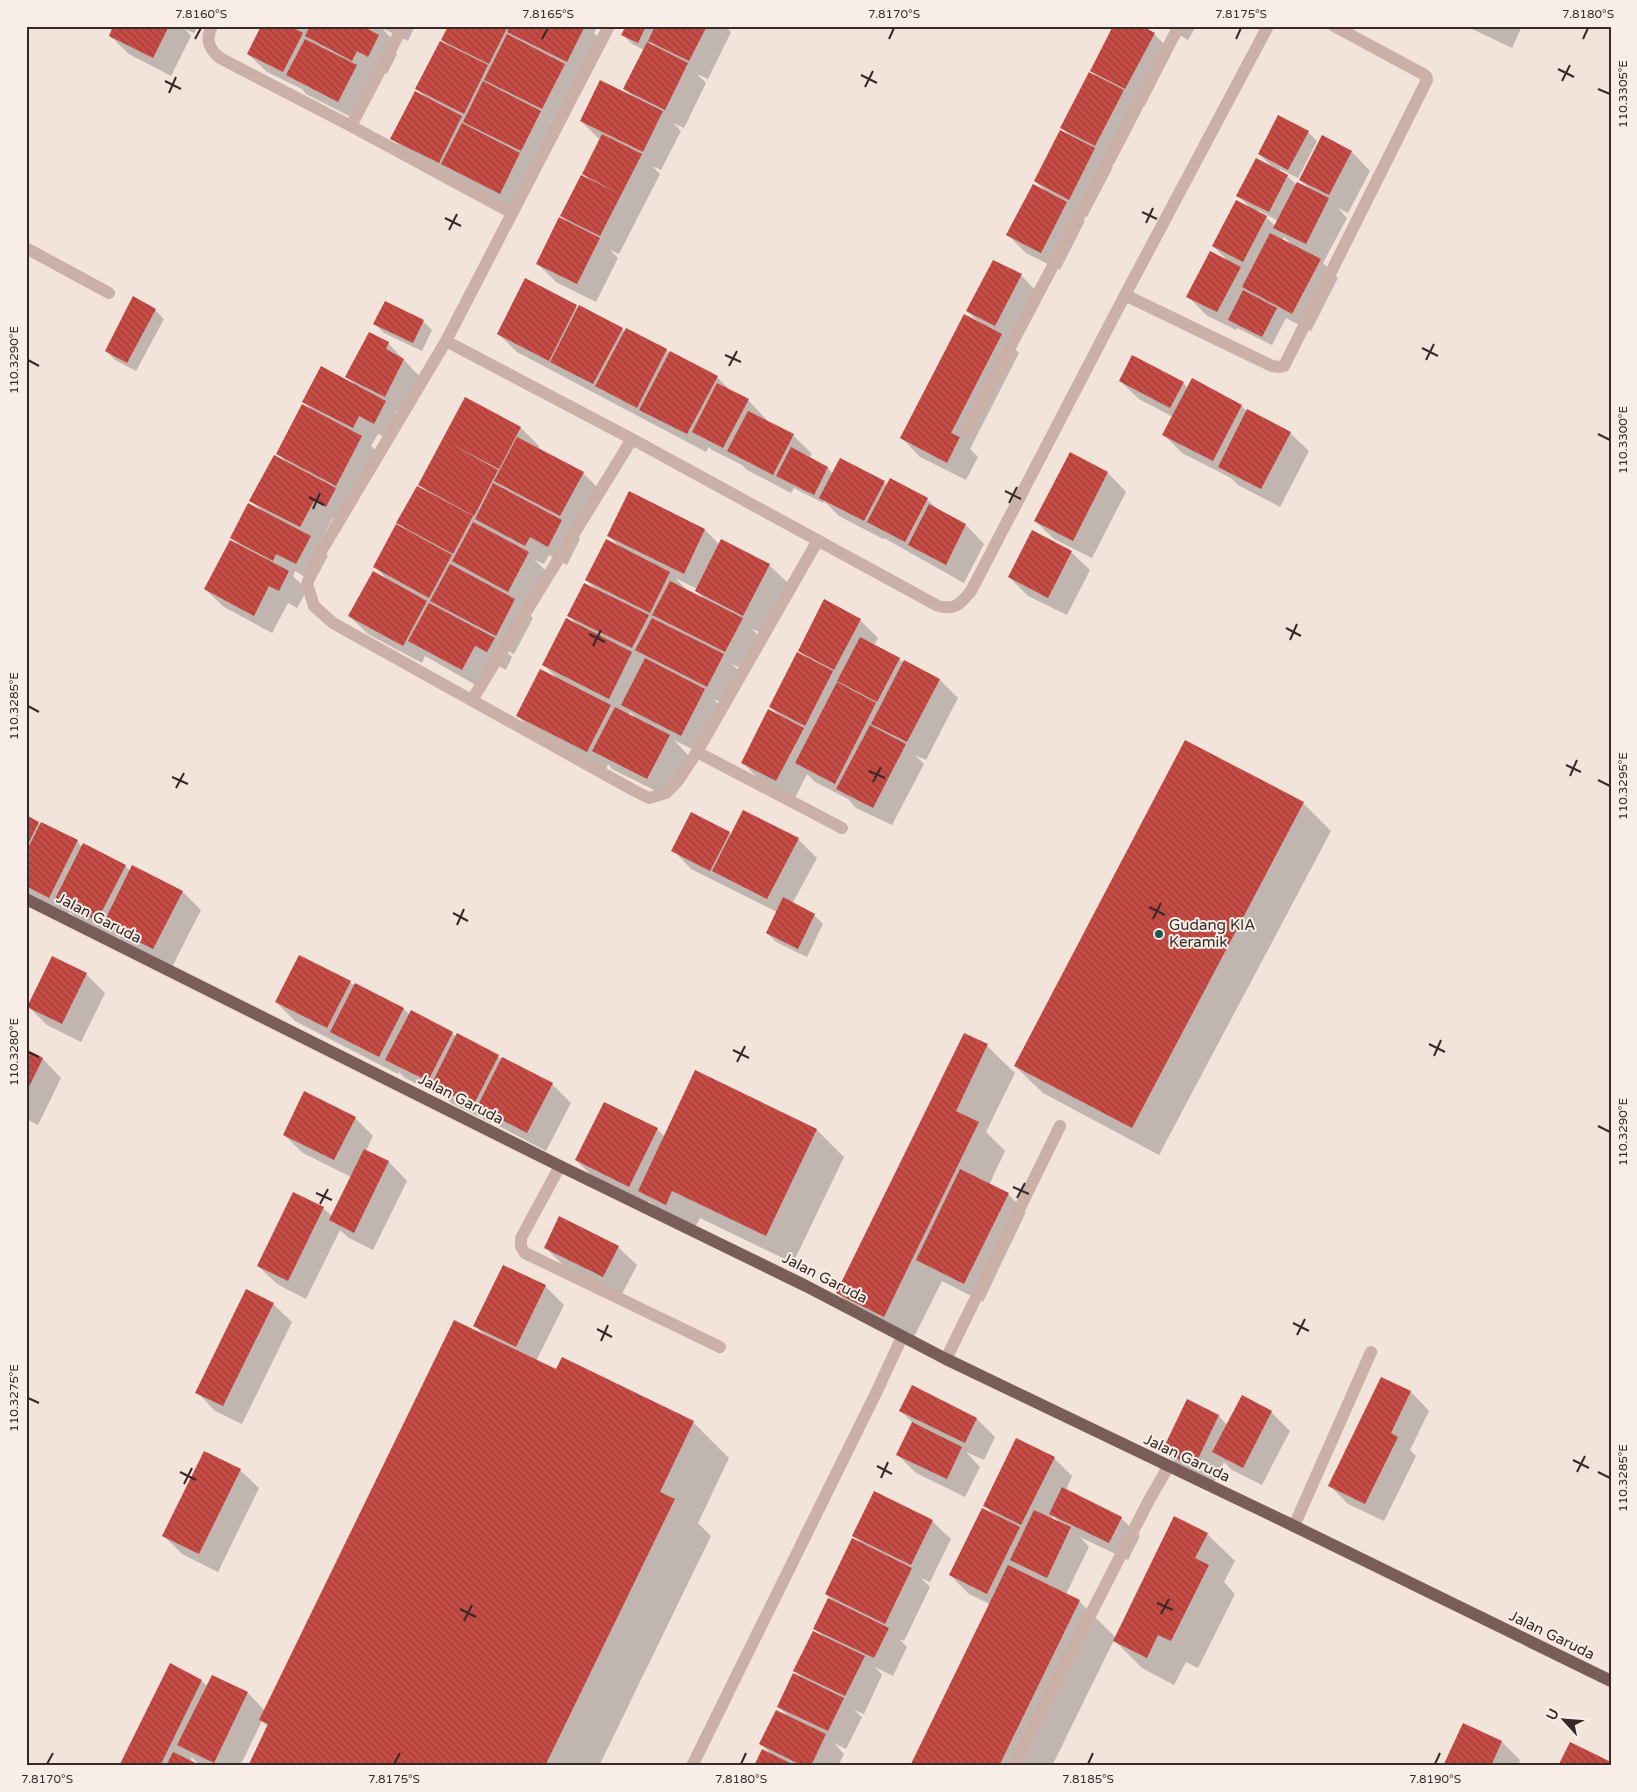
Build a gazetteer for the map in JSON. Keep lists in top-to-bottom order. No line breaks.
{"streets":{"main road":["Jalan Garuda"]},"places":["Gudang KIA Keramik"],"north":"top left","coordinates":["7.8160°S","7.8165°S","7.8170°S","7.8175°S","7.8180°S","110.3305°E","110.3290°E","110.3300°E","110.3285°E","110.3295°E","110.3280°E","110.3275°E","7.8185°S","7.8190°S"]}
